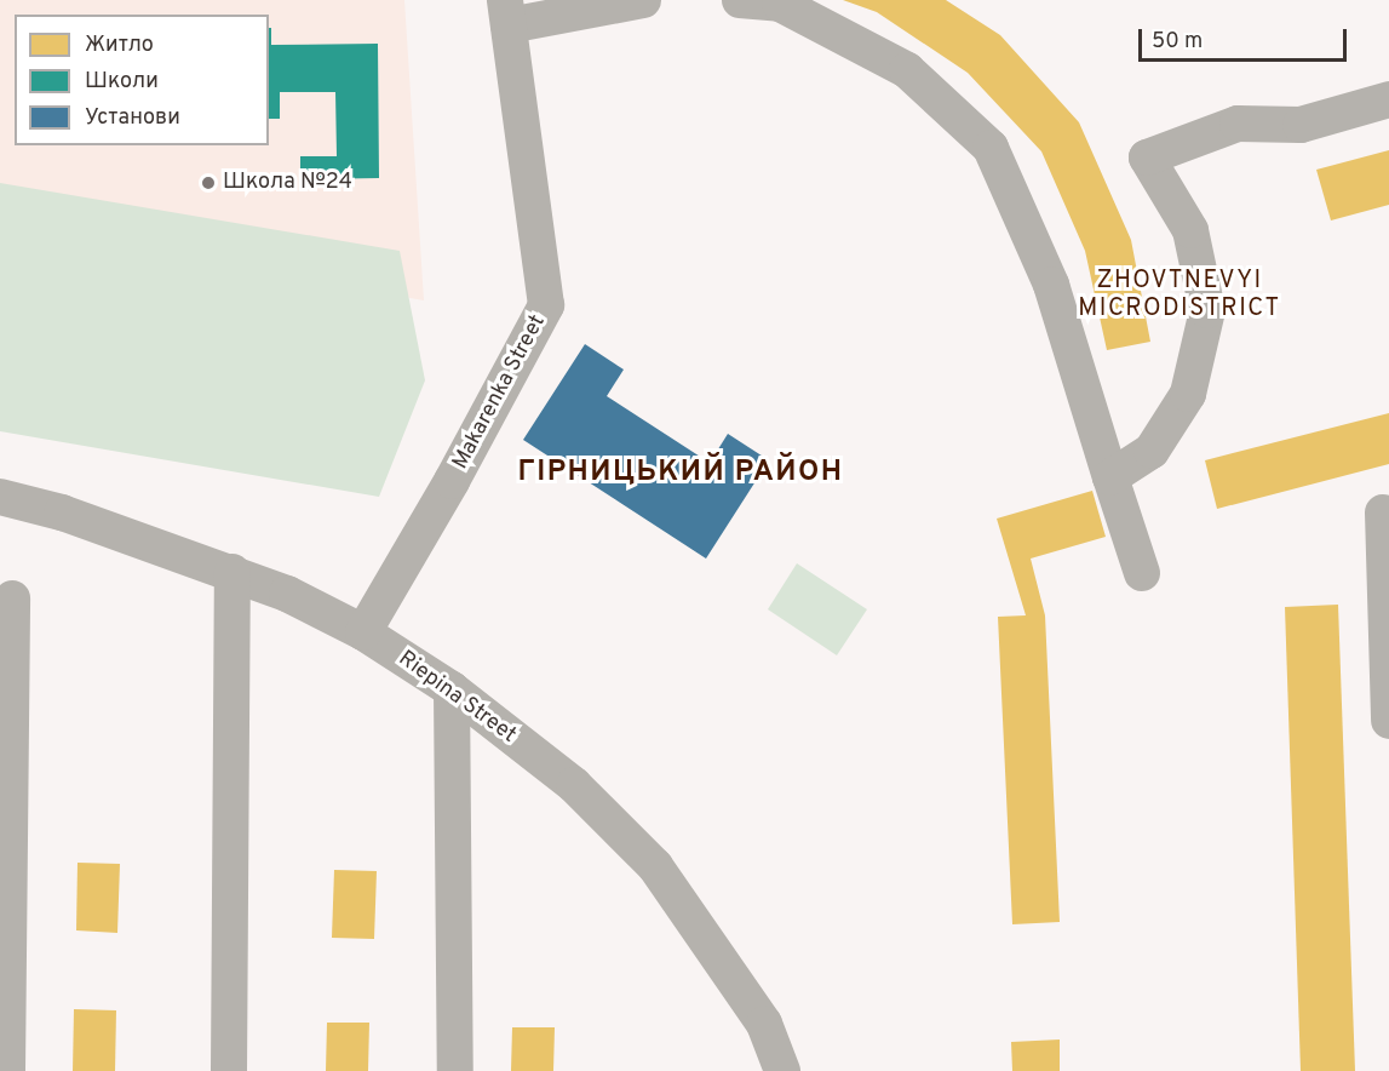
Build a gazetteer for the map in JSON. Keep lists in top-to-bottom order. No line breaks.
{"streets":{"street":["Makarenka Street","Riepina Street"]},"crossings":[["Makarenka Street","Riepina Street"]],"districts":["ZHOVTNEVYI MICRODISTRICT","ГІРНИЦЬКИЙ РАЙОН"],"places":["Школа №24"],"legend":["Житло","Школи","Установи"],"scale_bar":"50 m"}
